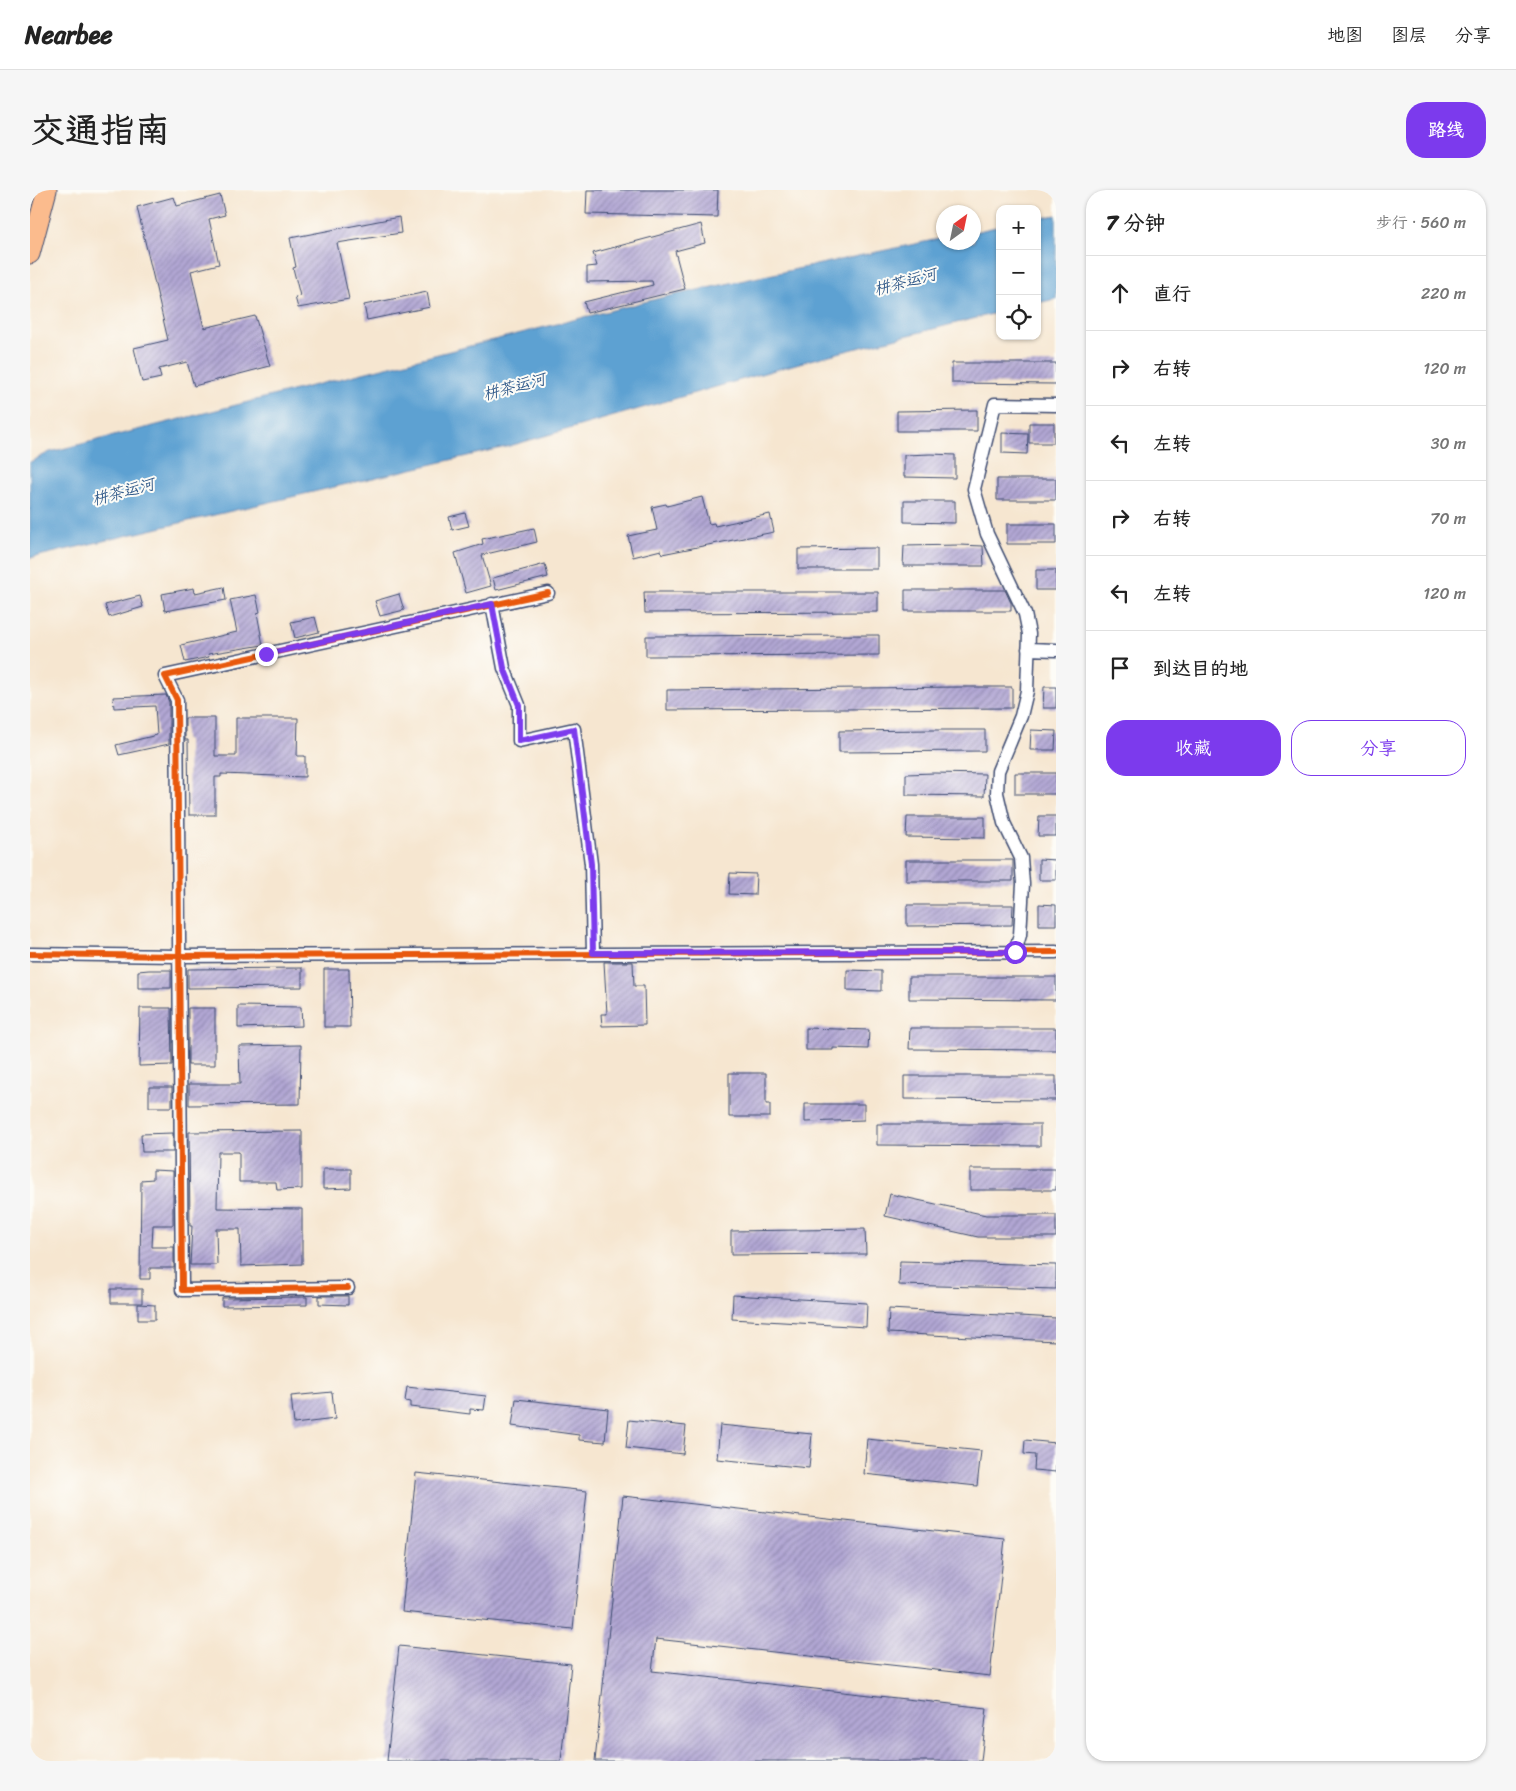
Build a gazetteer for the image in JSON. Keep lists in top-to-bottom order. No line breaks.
{"water":["栟茶运河"],"north":"top right","page":{"header":"Nearbee","nav":["地图","图层","分享"],"title":"交通指南","buttons":["路线",["收藏","分享"]],"heading":["7 分钟","步行 · 560 m"],"map_buttons":["+","−"],"list":[["直行","220 m"],["右转","120 m"],["左转","30 m"],["右转","70 m"],["左转","120 m"],"到达目的地"]}}
